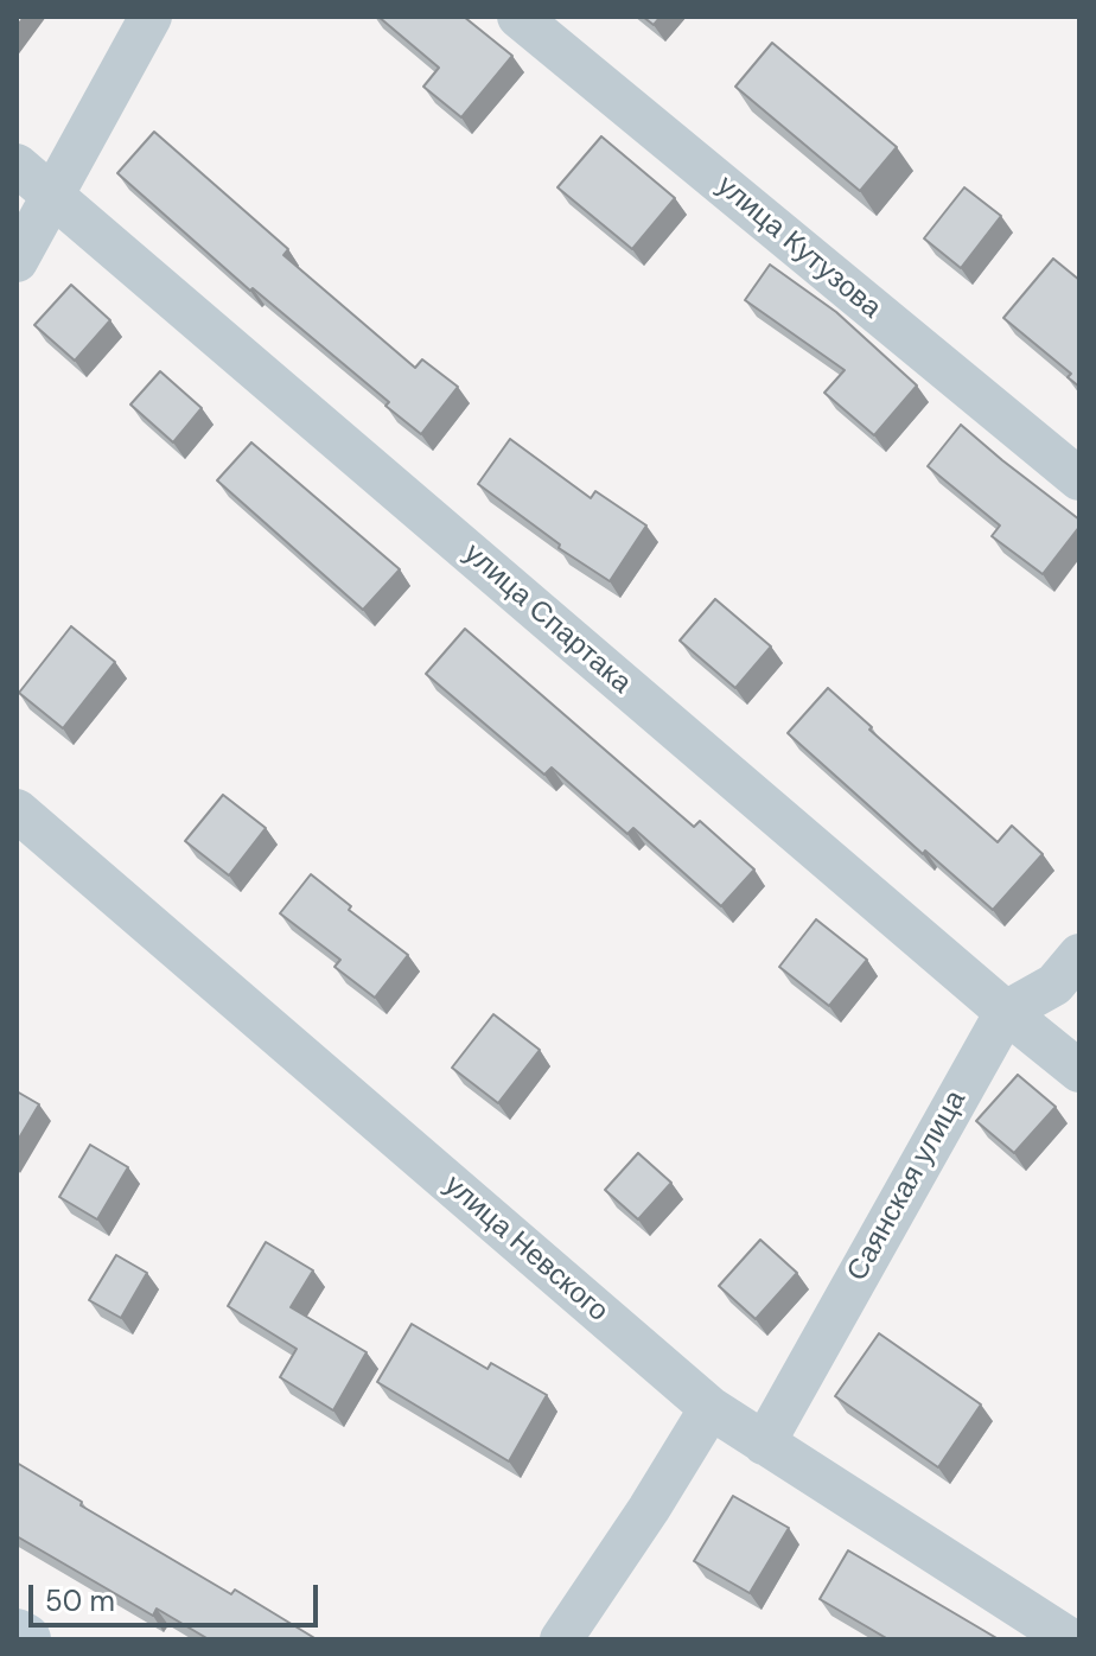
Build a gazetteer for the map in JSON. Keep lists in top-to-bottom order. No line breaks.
{"streets":{"street":["улица Кутузова","улица Спартака","Саянская улица","улица Невского"]},"crossings":[["улица Спартака","Саянская улица"],["Саянская улица","улица Невского"]],"scale_bar":"50 m"}
